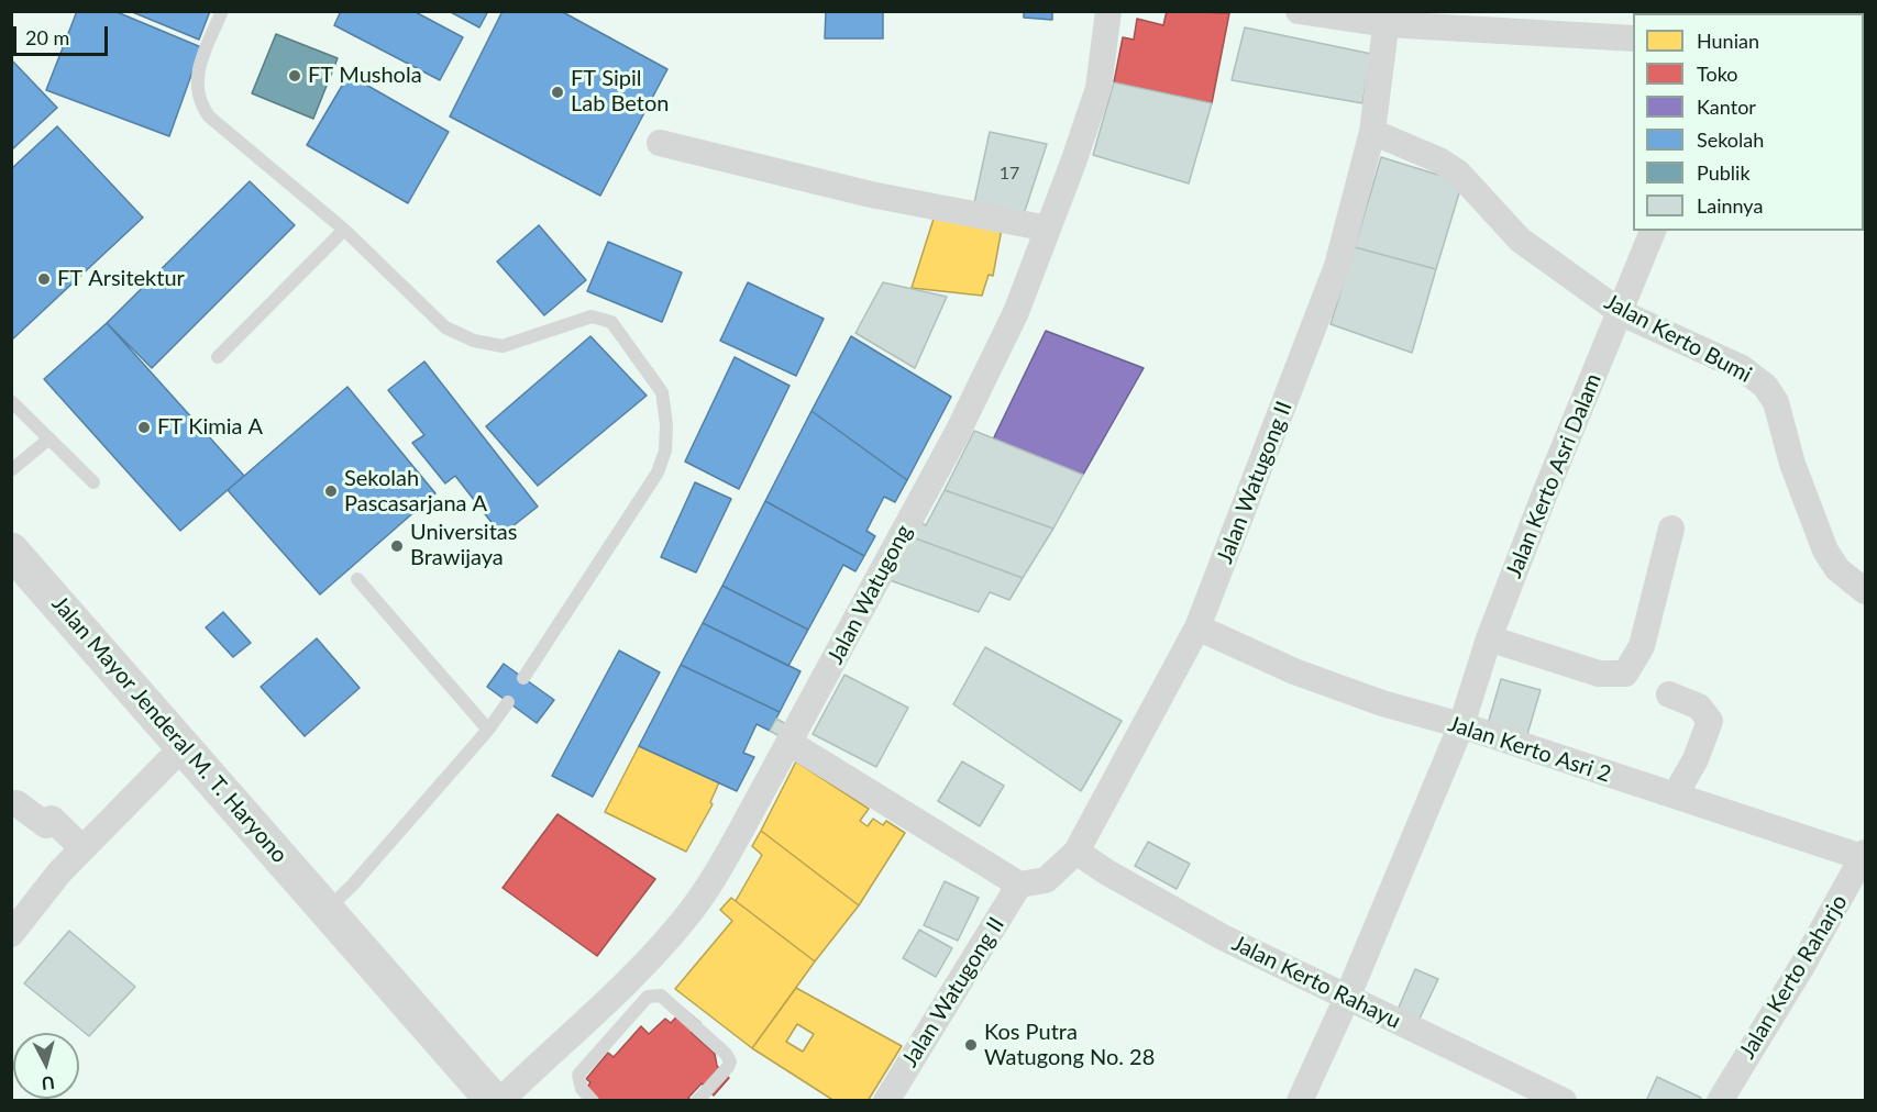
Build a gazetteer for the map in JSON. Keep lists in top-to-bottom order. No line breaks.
{"streets":{"main road":["Jalan Mayor Jenderal M. T. Haryono"],"street":["Jalan Kerto Bumi","Jalan Kerto Asri Dalam","Jalan Watugong II","Jalan Watugong","Jalan Kerto Asri 2","Jalan Kerto Raharjo","Jalan Kerto Rahayu"]},"crossings":[["Jalan Kerto Bumi","Jalan Kerto Asri Dalam"],["Jalan Kerto Bumi","Jalan Watugong II"],["Jalan Kerto Asri Dalam","Jalan Kerto Asri 2"],["Jalan Kerto Asri Dalam","Jalan Kerto Rahayu"],["Jalan Watugong II","Jalan Kerto Asri 2"],["Jalan Watugong II","Jalan Kerto Rahayu"],["Jalan Kerto Asri 2","Jalan Kerto Raharjo"]],"places":["FT Mushola","FT Sipil Lab Beton","FT Arsitektur","FT Kimia A","Sekolah Pascasarjana A","Universitas Brawijaya","Kos Putra Watugong No. 28"],"house_numbers":["17"],"legend":["Hunian","Toko","Kantor","Sekolah","Publik","Lainnya"],"scale_bar":"20 m","north":"bottom"}
